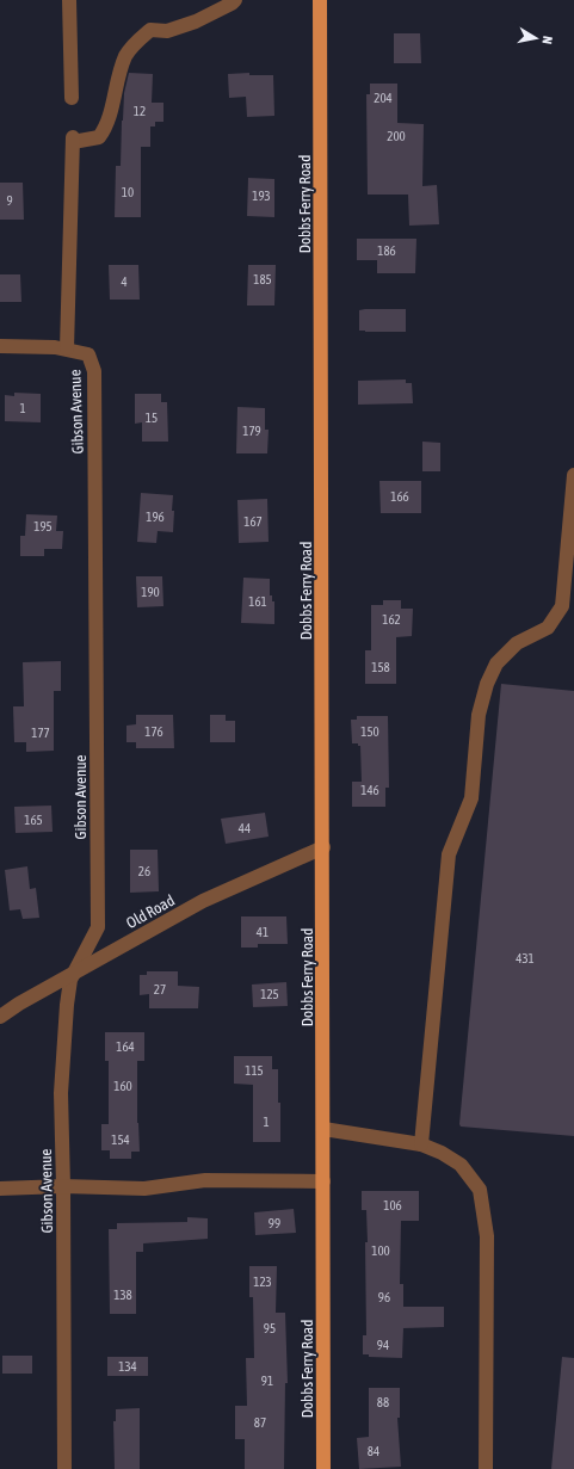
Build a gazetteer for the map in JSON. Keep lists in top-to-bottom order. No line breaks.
{"streets":{"main road":["Dobbs Ferry Road"],"street":["Gibson Avenue","Old Road"]},"crossings":[["Dobbs Ferry Road","Old Road"],["Gibson Avenue","Old Road"]],"house_numbers":["204","12","200","10","193","9","186","185","4","1","15","179","166","196","167","195","190","161","162","158","176","150","177","146","165","44","26","41","431","27","125","164","115","160","1","154","106","99","100","123","138","96","95","94","134","91","88","87","84"],"north":"right"}
